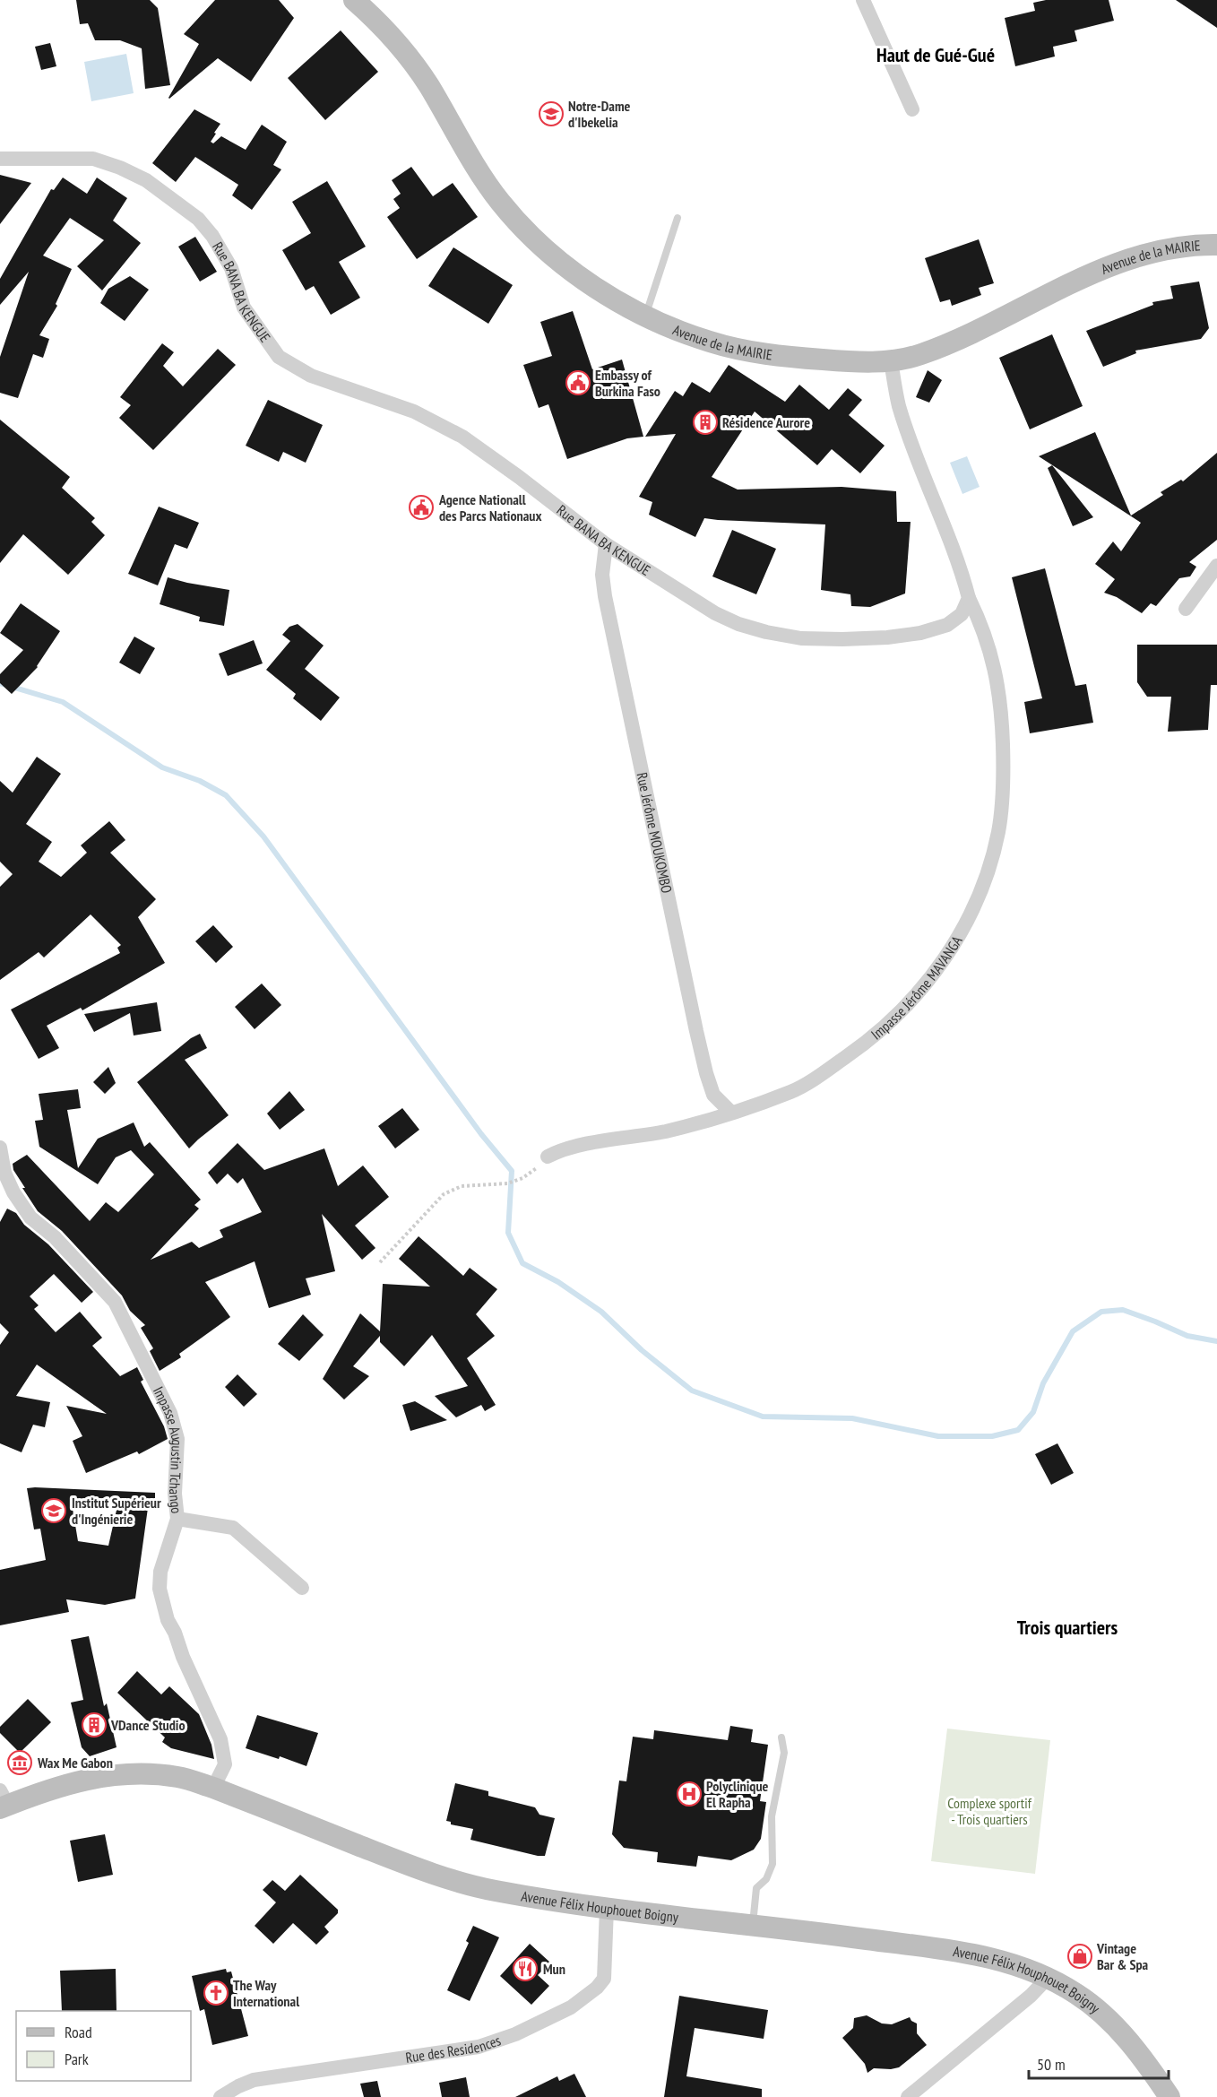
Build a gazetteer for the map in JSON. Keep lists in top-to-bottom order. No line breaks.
{"streets":{"main road":["Avenue de la MAIRIE","Avenue Félix Houphouet Boigny"],"street":["Rue BANA BA KENGUE","Rue Jérôme MOUKOMBO","Impasse Jérôme MAVANGA","Impasse Augustin Tchango","Rue des Residences"]},"crossings":[["Rue BANA BA KENGUE","Rue Jérôme MOUKOMBO"],["Rue BANA BA KENGUE","Impasse Jérôme MAVANGA"],["Rue Jérôme MOUKOMBO","Impasse Jérôme MAVANGA"],["Impasse Augustin Tchango","Avenue Félix Houphouet Boigny"],["Avenue Félix Houphouet Boigny","Rue des Residences"]],"districts":["Haut de Gué-Gué","Trois quartiers"],"parks":["Complexe sportif - Trois quartiers"],"places":{"school or university":["Notre-Dame d'Ibekelia","Institut Supérieur d'Ingénierie"],"public building":["Embassy of Burkina Faso","Agence Nationall des Parcs Nationaux"],"building":["Résidence Aurore","VDance Studio"],"museum":["Wax Me Gabon"],"hospital":["Polyclinique El Rapha"],"shop":["Vintage Bar & Spa"],"restaurant":["Mun"],"church":["The Way International"]},"legend":["Road","Park"],"scale_bar":"50 m"}
